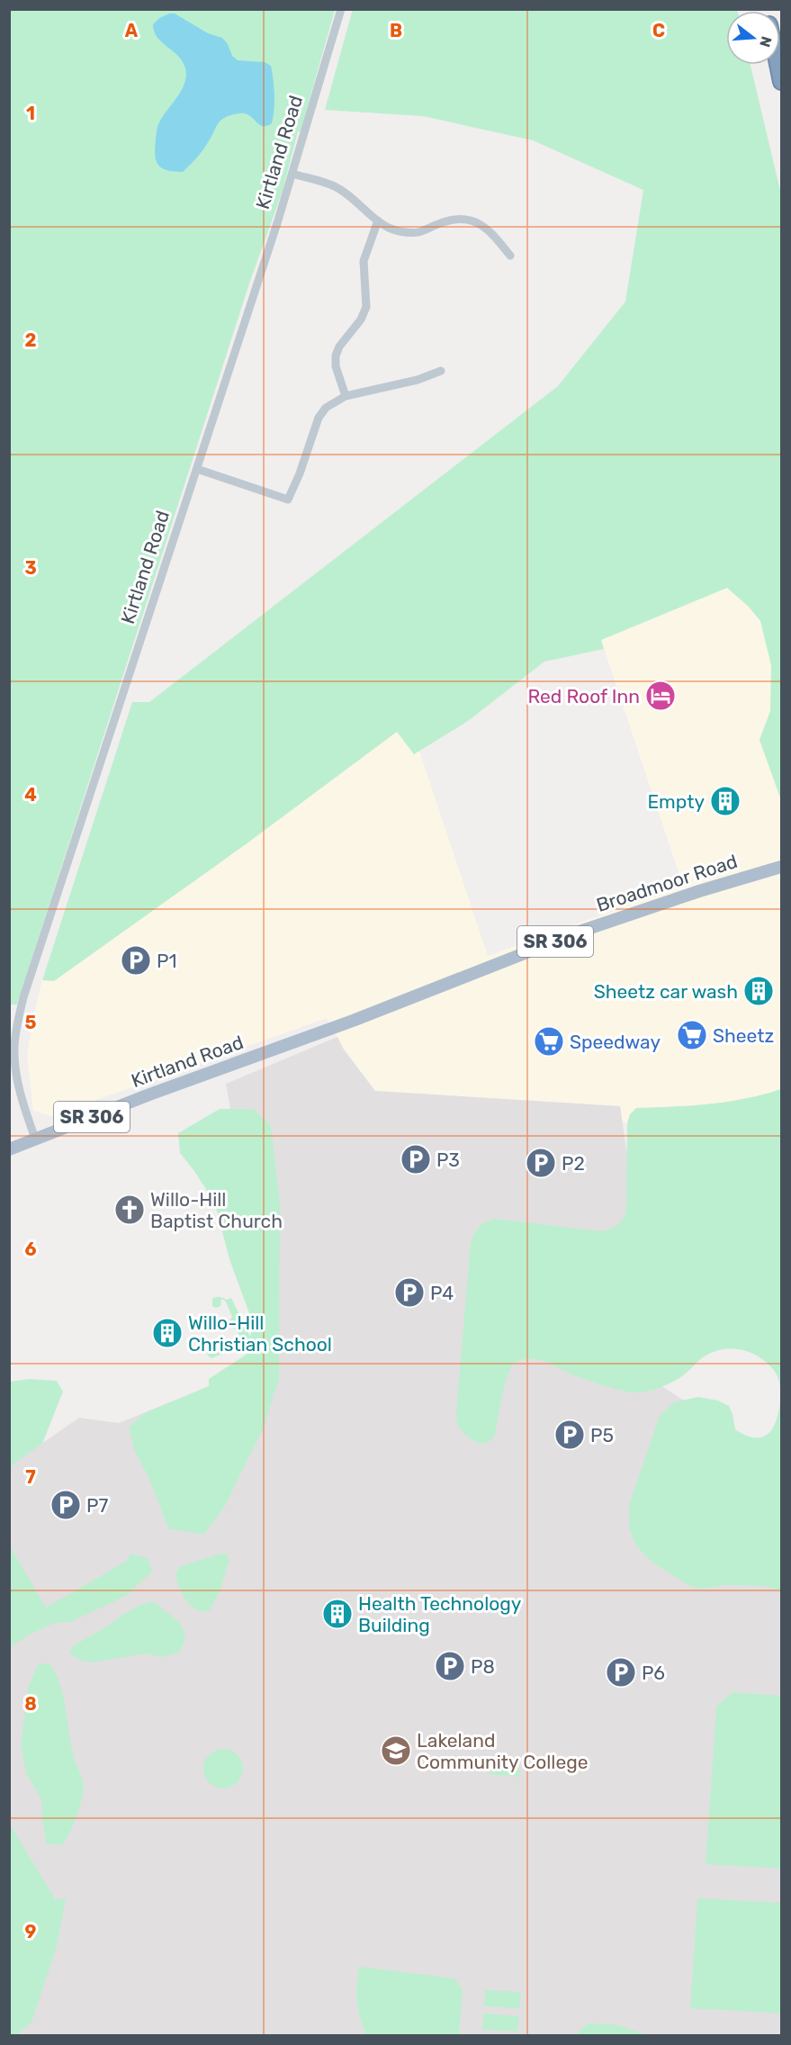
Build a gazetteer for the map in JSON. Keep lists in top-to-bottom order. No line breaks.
{"streets":{"main road":["Kirtland Road","Broadmoor Road","SR 306"]},"crossings":[["Kirtland Road","Broadmoor Road"]],"places":{"hotel":["Red Roof Inn"],"building":["Empty","Sheetz car wash","Willo-Hill Christian School","Health Technology Building"],"parking":["P1","P3","P2","P4","P5","P7","P8","P6"],"supermarket":["Sheetz","Speedway"],"church":["Willo-Hill Baptist Church"],"school or university":["Lakeland Community College"]},"north":"right","grid":{"columns":["A","B","C"],"rows":["1","2","3","4","5","6","7","8","9"]}}
